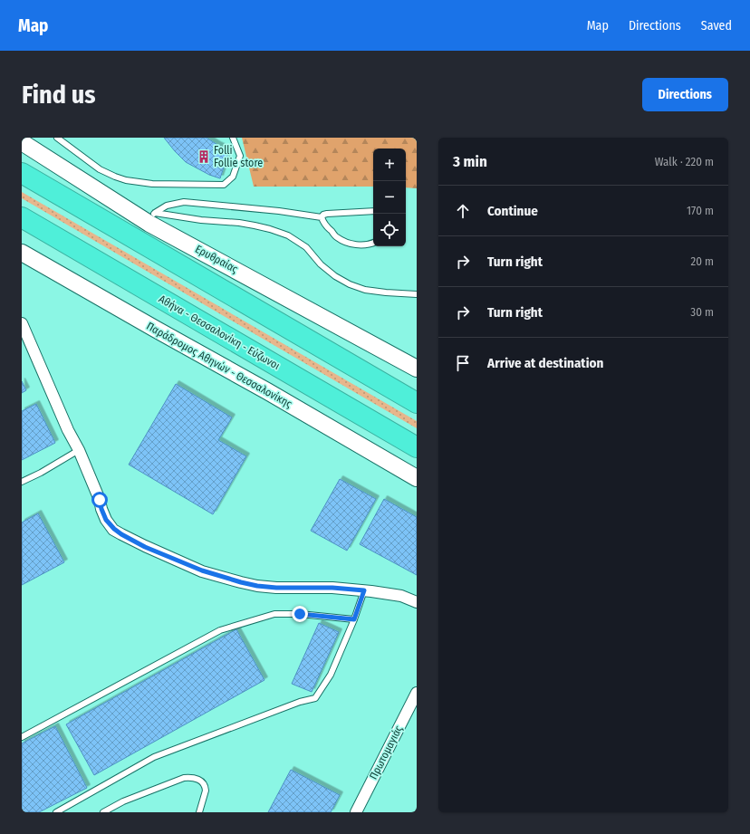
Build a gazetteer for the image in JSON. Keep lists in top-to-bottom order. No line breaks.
{"streets":{"highway":["Αθήνα - Θεσσαλονίκη - Εύζωνοι"],"main road":["Ερυθραίας","Παράδρομος Αθηνών - Θεσσαλονίκης"],"street":["Πρωτομαγιάς"]},"places":{"building":["Folli Follie store"]},"page":{"header":"Map","nav":["Map","Directions","Saved"],"buttons":"Directions","title":"Find us","heading":["3 min","Walk · 220 m"],"map_buttons":["+","−"],"list":[["Continue","170 m"],["Turn right","20 m"],["Turn right","30 m"],"Arrive at destination"]}}
